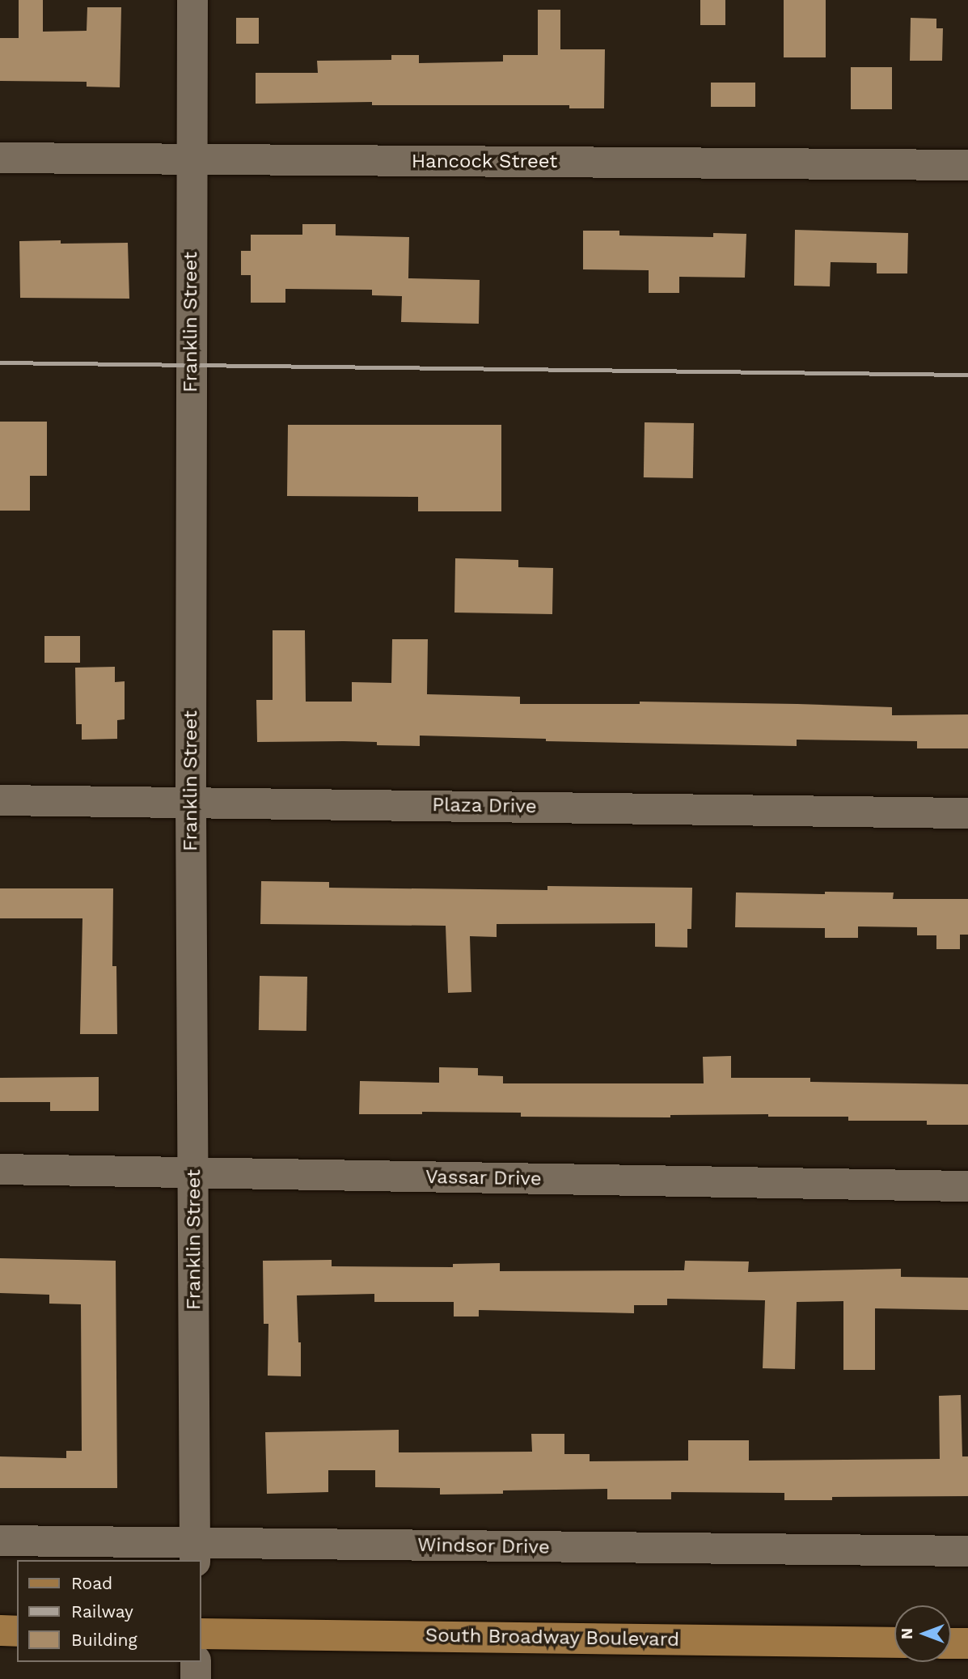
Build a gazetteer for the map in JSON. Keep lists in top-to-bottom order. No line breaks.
{"streets":{"main road":["South Broadway Boulevard"],"street":["Hancock Street","Franklin Street","Plaza Drive","Vassar Drive","Windsor Drive"]},"crossings":[["Hancock Street","Franklin Street"],["Franklin Street","Plaza Drive"],["Franklin Street","Vassar Drive"],["Franklin Street","Windsor Drive"]],"legend":["Road","Railway","Building"],"north":"left"}
